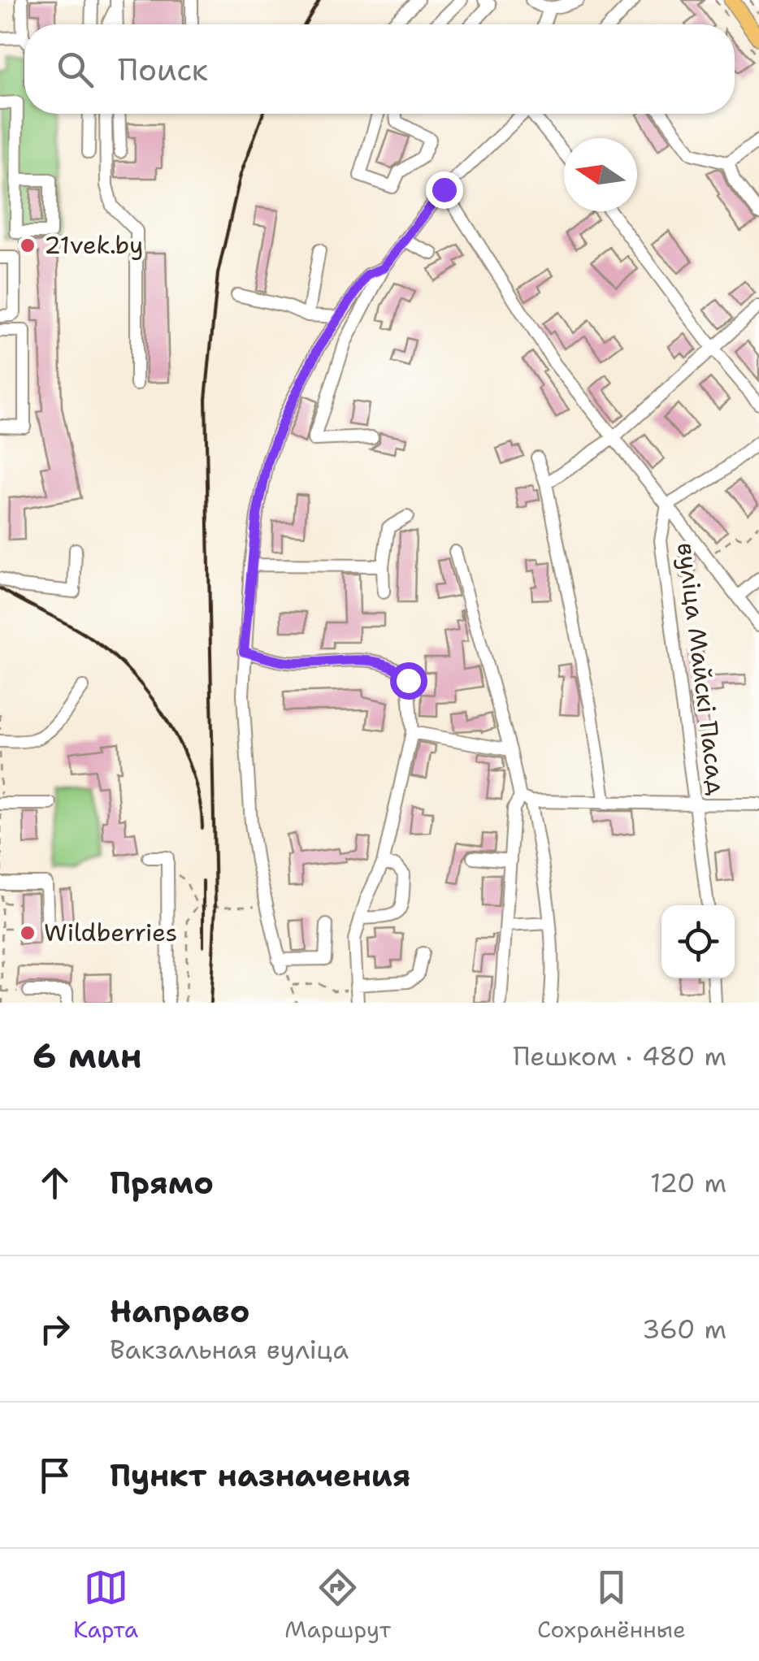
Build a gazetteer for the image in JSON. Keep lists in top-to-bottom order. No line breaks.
{"streets":{"street":["вуліца Майскі Пасад"]},"places":["21vek.by","Wildberries"],"north":"left","page":{"search":"Поиск","heading":["6 мин","Пешком · 480 m"],"list":[["Прямо","120 m"],["Направо","Вакзальная вуліца","360 m"],"Пункт назначения"],"nav":["Карта","Маршрут","Сохранённые"]}}
